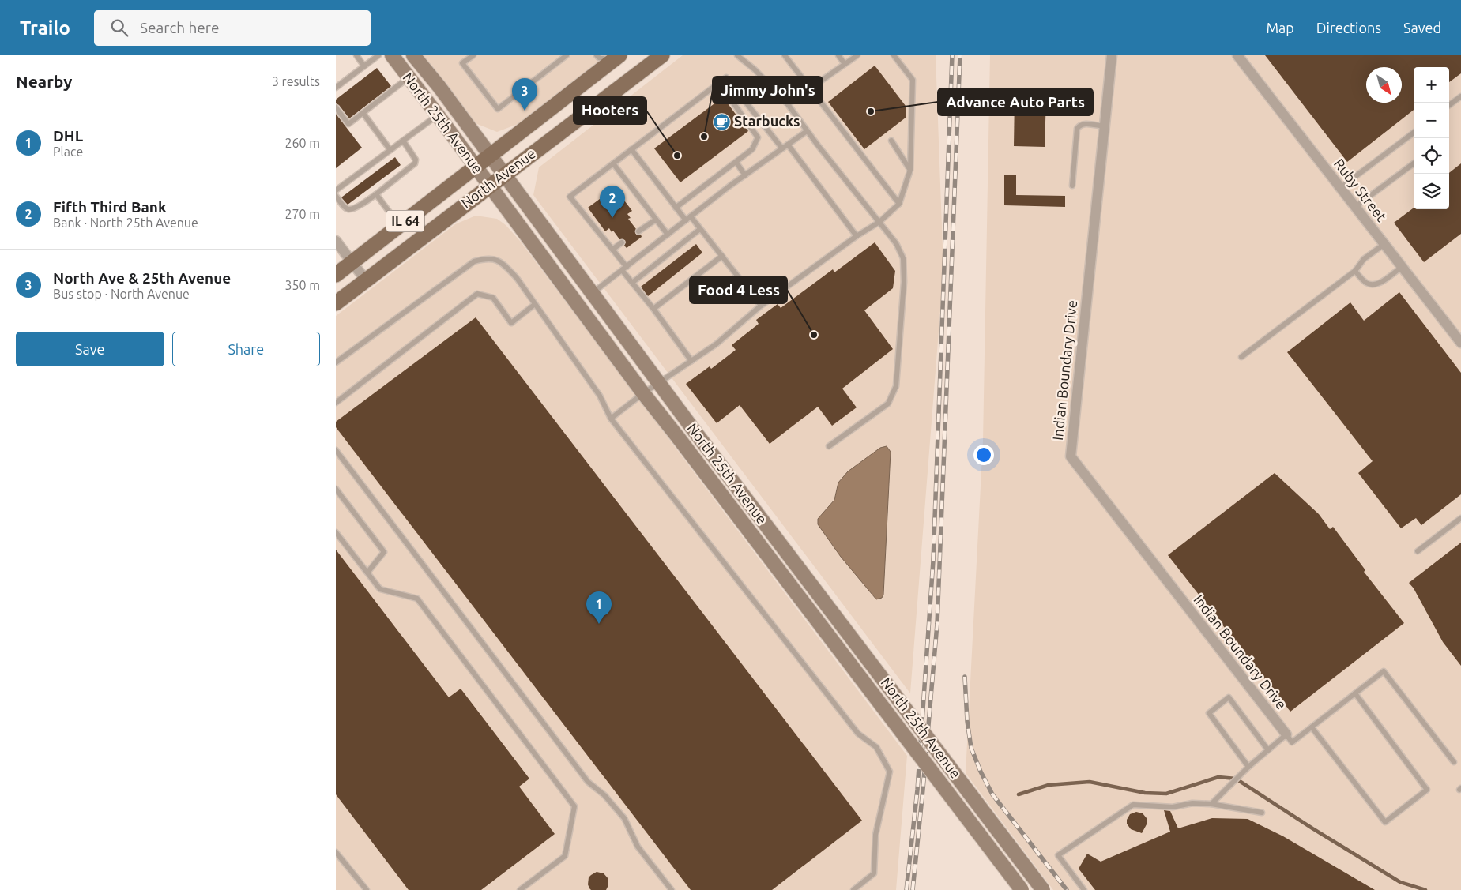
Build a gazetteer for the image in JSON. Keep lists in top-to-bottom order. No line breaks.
{"streets":{"main road":["North 25th Avenue","North Avenue","IL 64"],"street":["Ruby Street","Indian Boundary Drive"]},"crossings":[["North 25th Avenue","North Avenue"]],"places":{"other":["Advance Auto Parts","Jimmy John's","Hooters","Food 4 Less"],"cafe":["Starbucks"]},"north":"bottom right","page":{"header":"Trailo","search":"Search here","nav":["Map","Directions","Saved"],"heading":["Nearby","3 results"],"map_buttons":["+","−"],"pins":["3","2","1"],"list":[{"mark":"1","name":"DHL","note":"Place","value":"260 m"},{"mark":"2","name":"Fifth Third Bank","note":"Bank · North 25th Avenue","value":"270 m"},{"mark":"3","name":"North Ave & 25th Avenue","note":"Bus stop · North Avenue","value":"350 m"}],"buttons":["Save","Share"]}}
